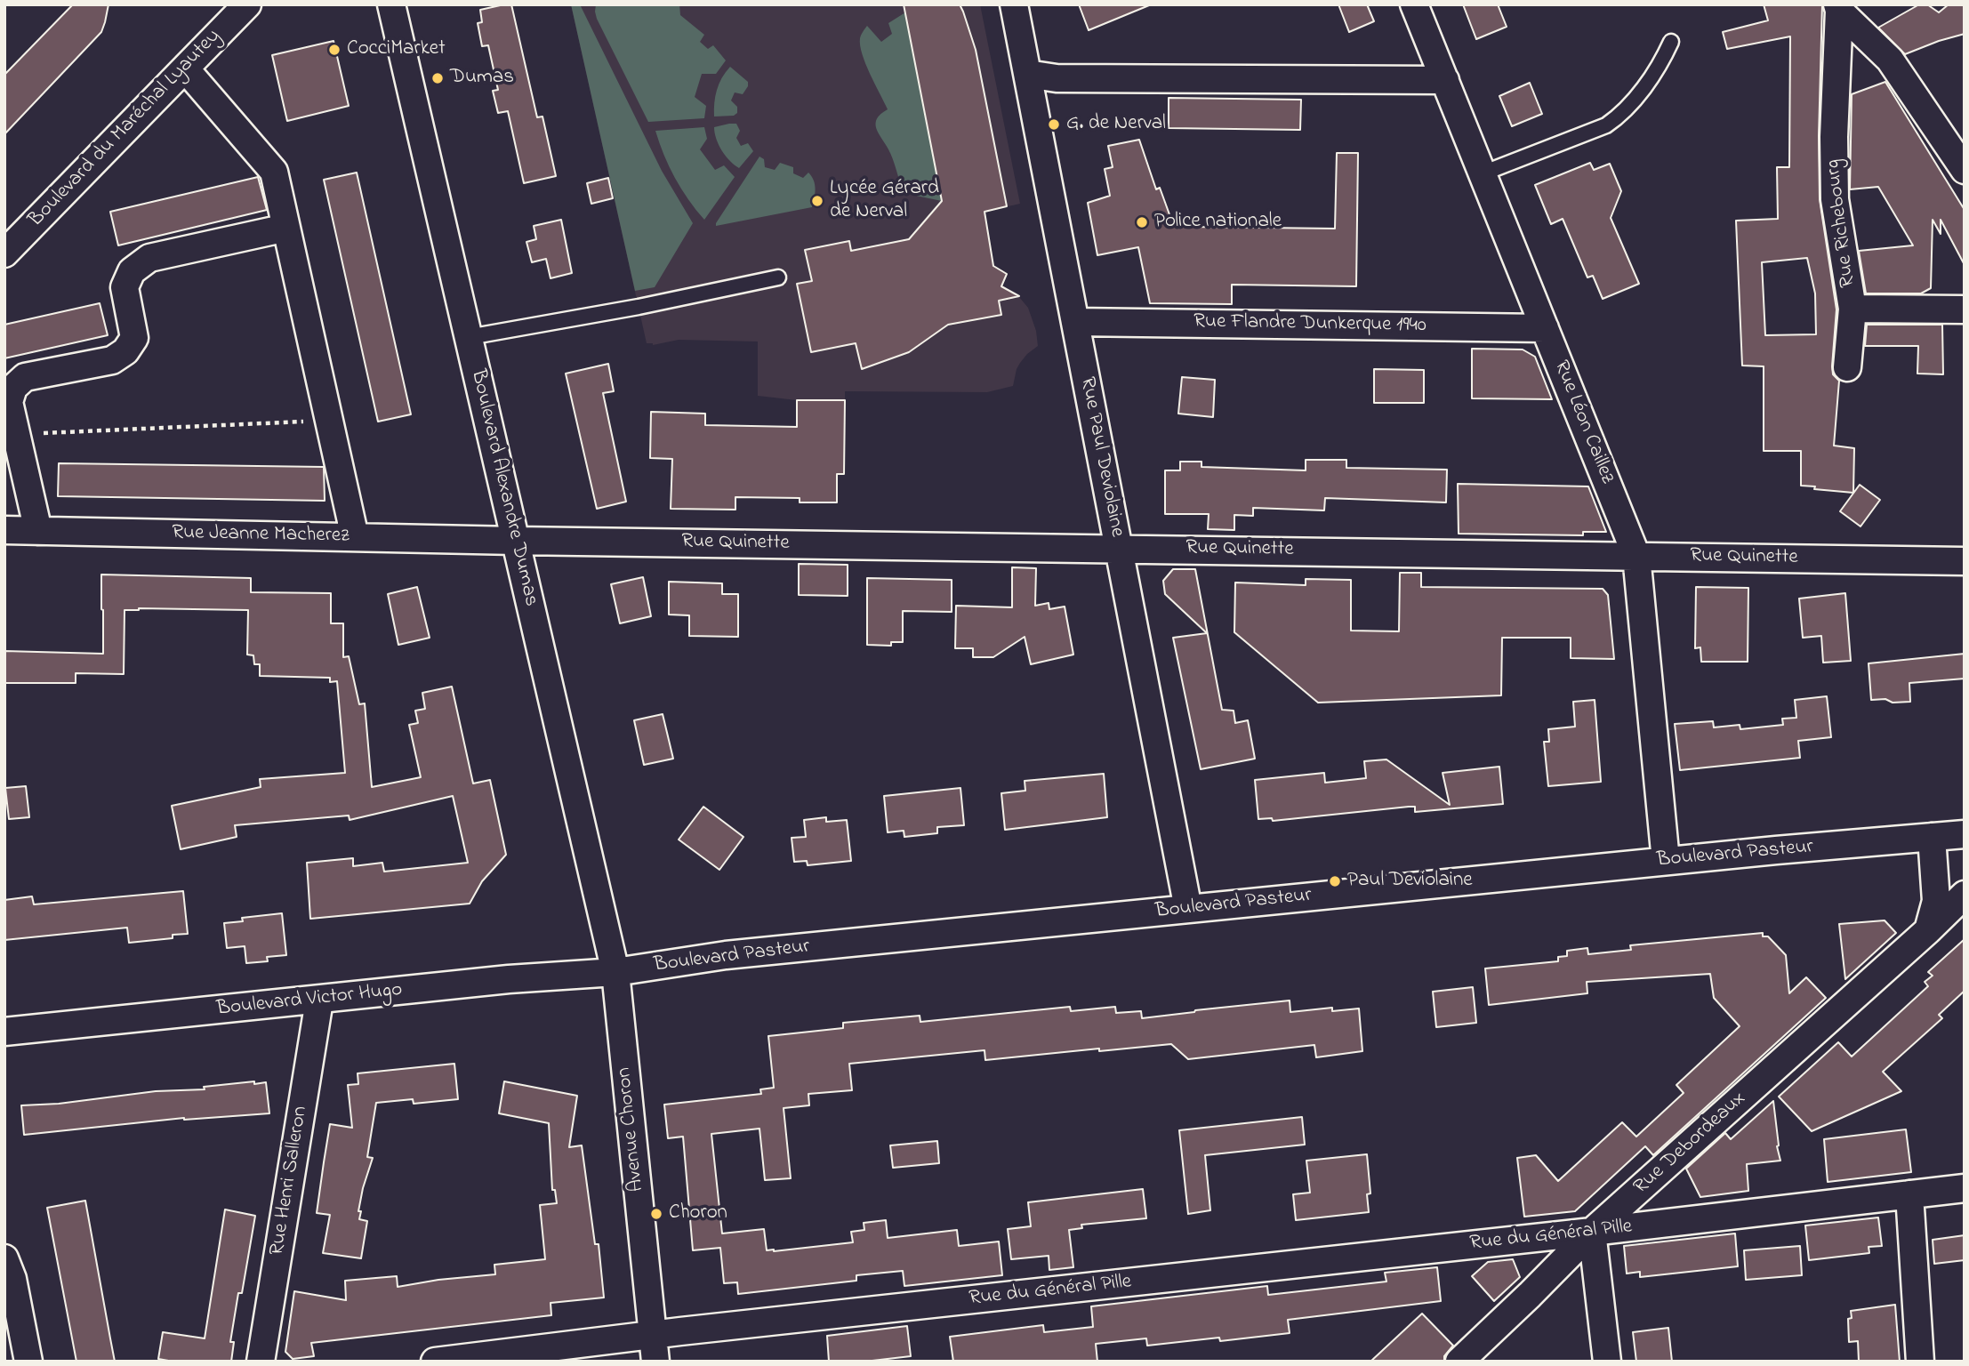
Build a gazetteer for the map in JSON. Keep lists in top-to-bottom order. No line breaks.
{"streets":{"street":["Boulevard du Maréchal Lyautey","Rue Richebourg","Rue Flandre Dunkerque 1940","Rue Léon Caillez","Rue Paul Deviolaine","Boulevard Alexandre Dumas","Rue Jeanne Macherez","Rue Quinette","Boulevard Pasteur","Boulevard Victor Hugo","Avenue Choron","Rue Debordeaux","Rue Henri Salleron","Rue du Général Pille"]},"crossings":[["Rue Flandre Dunkerque 1940","Rue Léon Caillez"],["Rue Flandre Dunkerque 1940","Rue Paul Deviolaine"],["Rue Léon Caillez","Rue Quinette"],["Rue Léon Caillez","Boulevard Pasteur"],["Rue Paul Deviolaine","Rue Quinette"],["Rue Paul Deviolaine","Boulevard Pasteur"],["Boulevard Alexandre Dumas","Rue Jeanne Macherez"],["Boulevard Alexandre Dumas","Rue Quinette"],["Boulevard Alexandre Dumas","Boulevard Pasteur"],["Boulevard Alexandre Dumas","Boulevard Victor Hugo"],["Boulevard Alexandre Dumas","Avenue Choron"],["Rue Jeanne Macherez","Rue Quinette"],["Boulevard Pasteur","Boulevard Victor Hugo"],["Boulevard Pasteur","Avenue Choron"],["Boulevard Victor Hugo","Avenue Choron"],["Boulevard Victor Hugo","Rue Henri Salleron"],["Avenue Choron","Rue du Général Pille"],["Rue Debordeaux","Rue du Général Pille"]],"places":["CocciMarket","Dumas","G. de Nerval","Lycée Gérard de Nerval","Police nationale","Paul Deviolaine","Choron"]}
